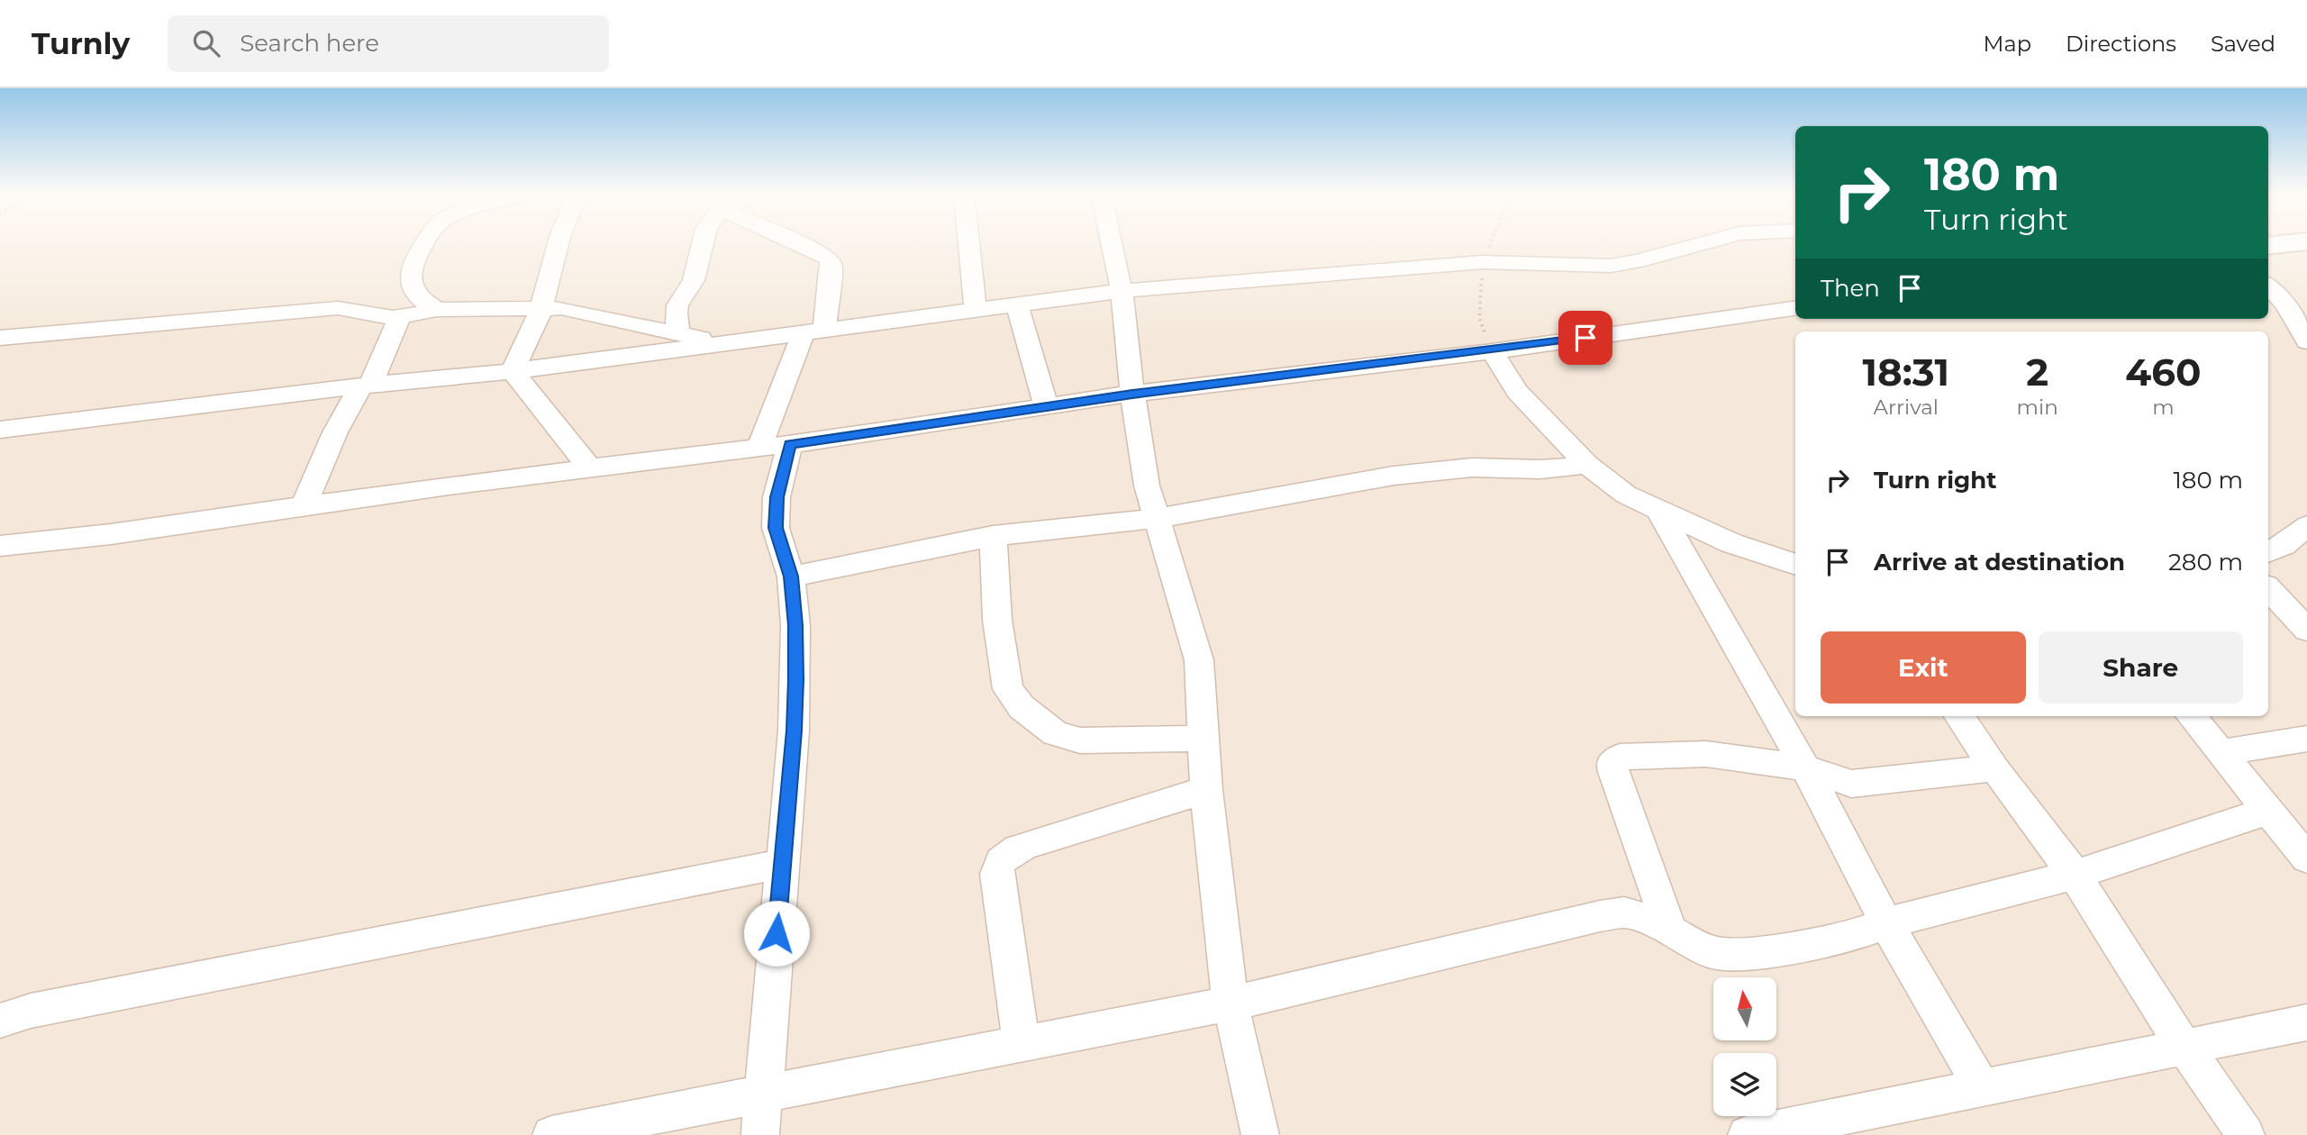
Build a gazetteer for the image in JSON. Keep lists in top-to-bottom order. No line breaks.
{"north":"top","page":{"header":"Turnly","search":"Search here","nav":["Map","Directions","Saved"],"turn":["180 m","Turn right"],"then":"Then","eta":["18:31","Arrival","2","min","460","m"],"list":[{"name":"Turn right","value":"180 m"},{"name":"Arrive at destination","value":"280 m"}],"buttons":["Exit","Share"]}}
